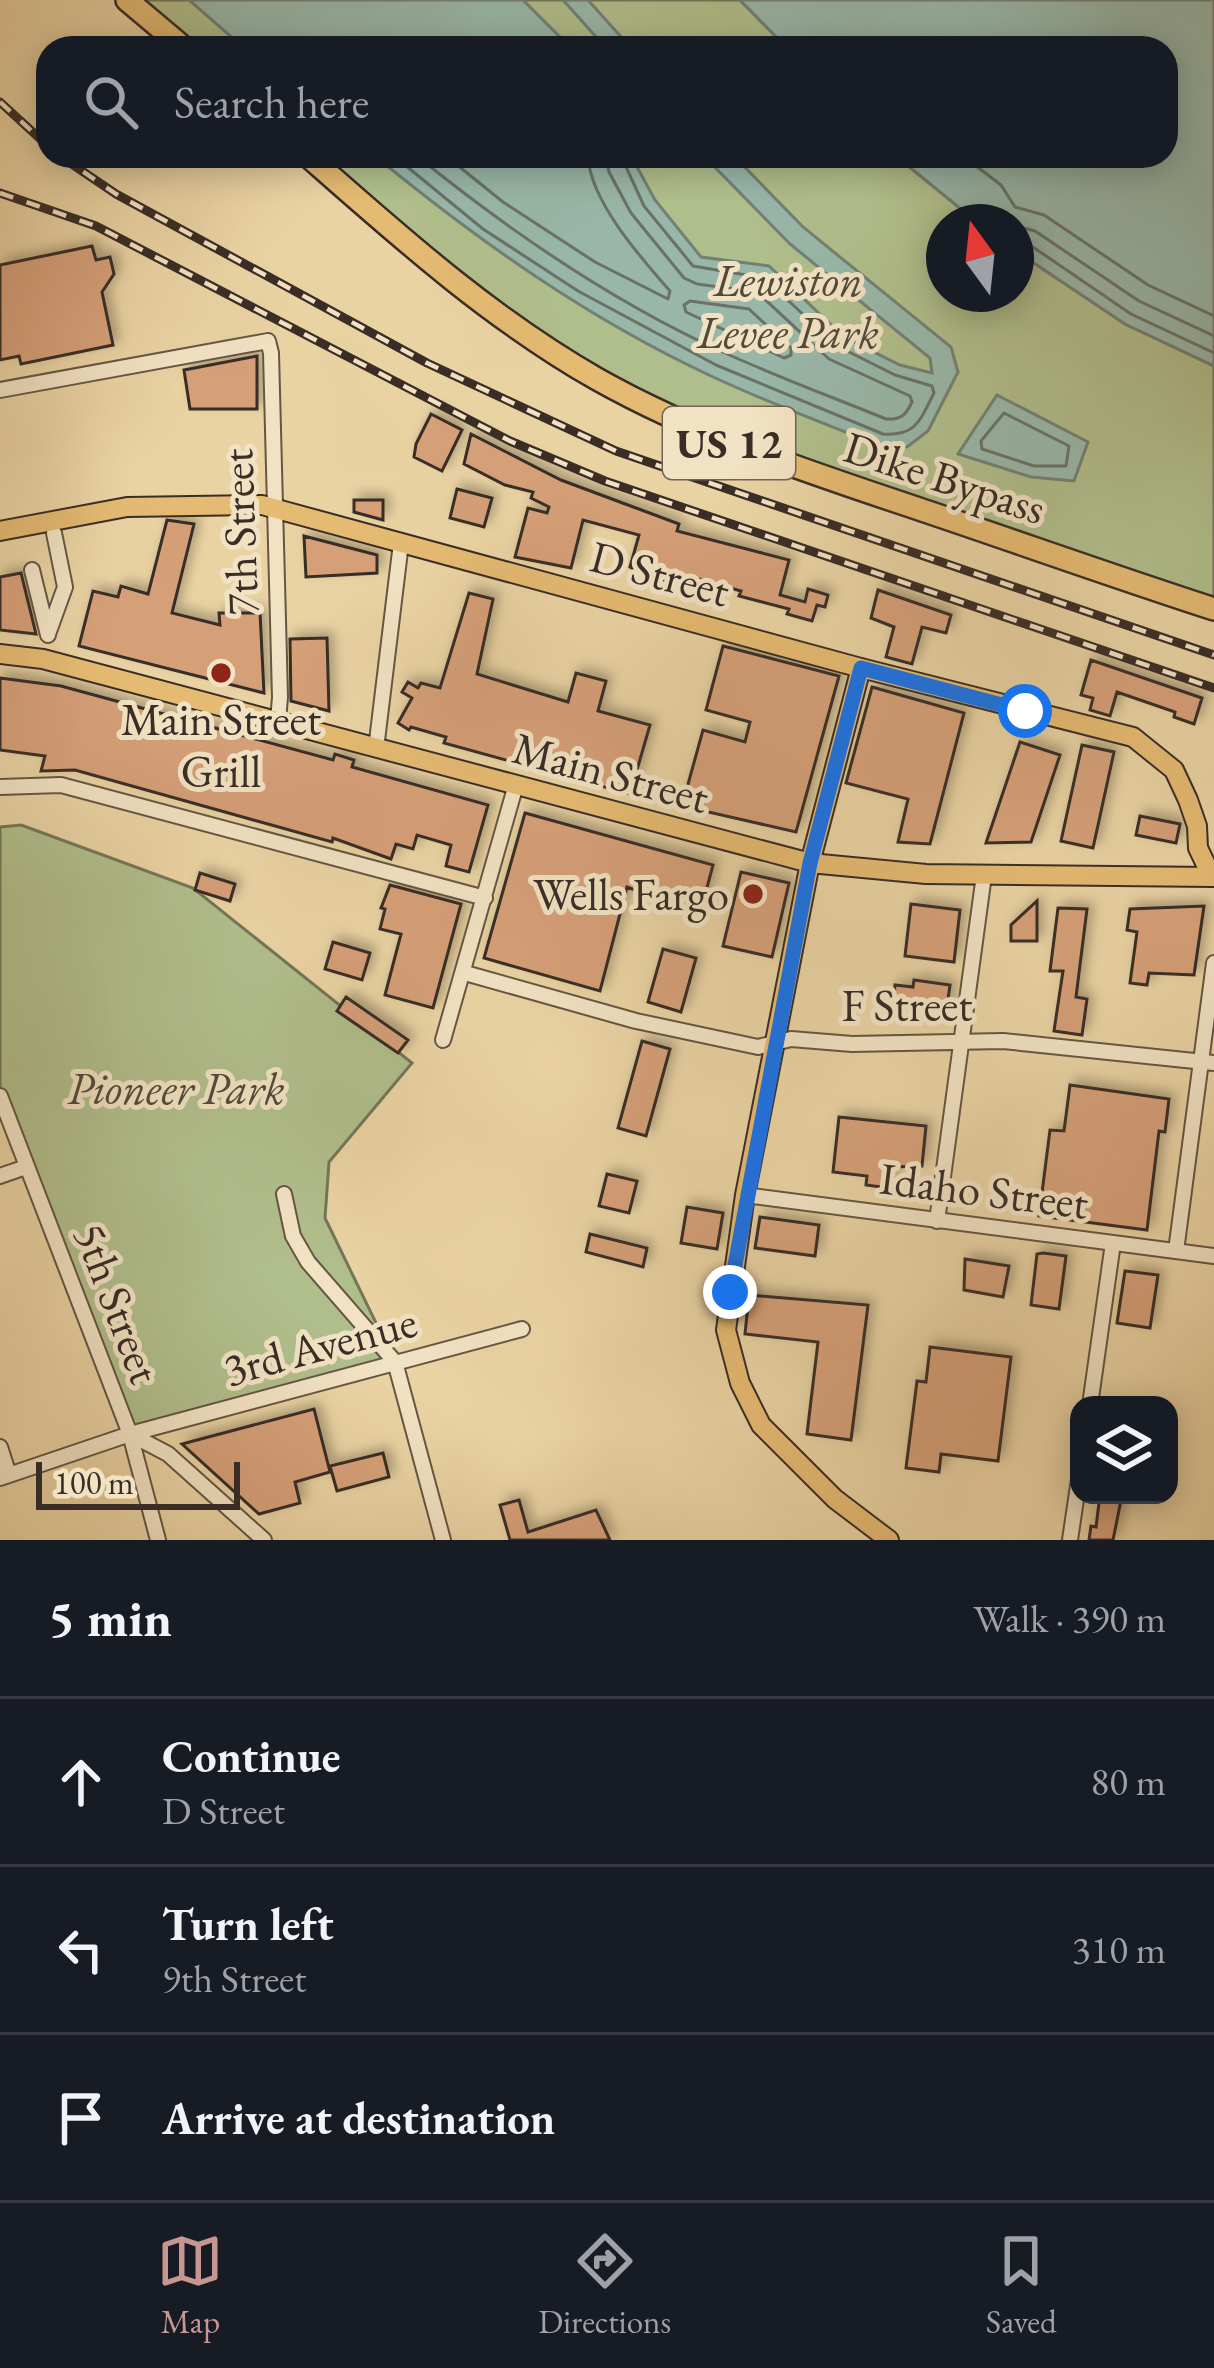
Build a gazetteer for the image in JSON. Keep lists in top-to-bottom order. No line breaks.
{"streets":{"highway":["US 12","Dike Bypass"],"main road":["D Street","Main Street"],"street":["7th Street","F Street","Idaho Street","5th Street","3rd Avenue"]},"crossings":[["7th Street","D Street"],["7th Street","Main Street"],["D Street","Main Street"],["5th Street","3rd Avenue"]],"parks":["Lewiston Levee Park","Pioneer Park"],"places":["Main Street Grill","Wells Fargo"],"scale_bar":"100 m","north":"top","page":{"search":"Search here","scale":"100 m","heading":["5 min","Walk · 390 m"],"list":[["Continue","D Street","80 m"],["Turn left","9th Street","310 m"],"Arrive at destination"],"nav":["Map","Directions","Saved"]}}
